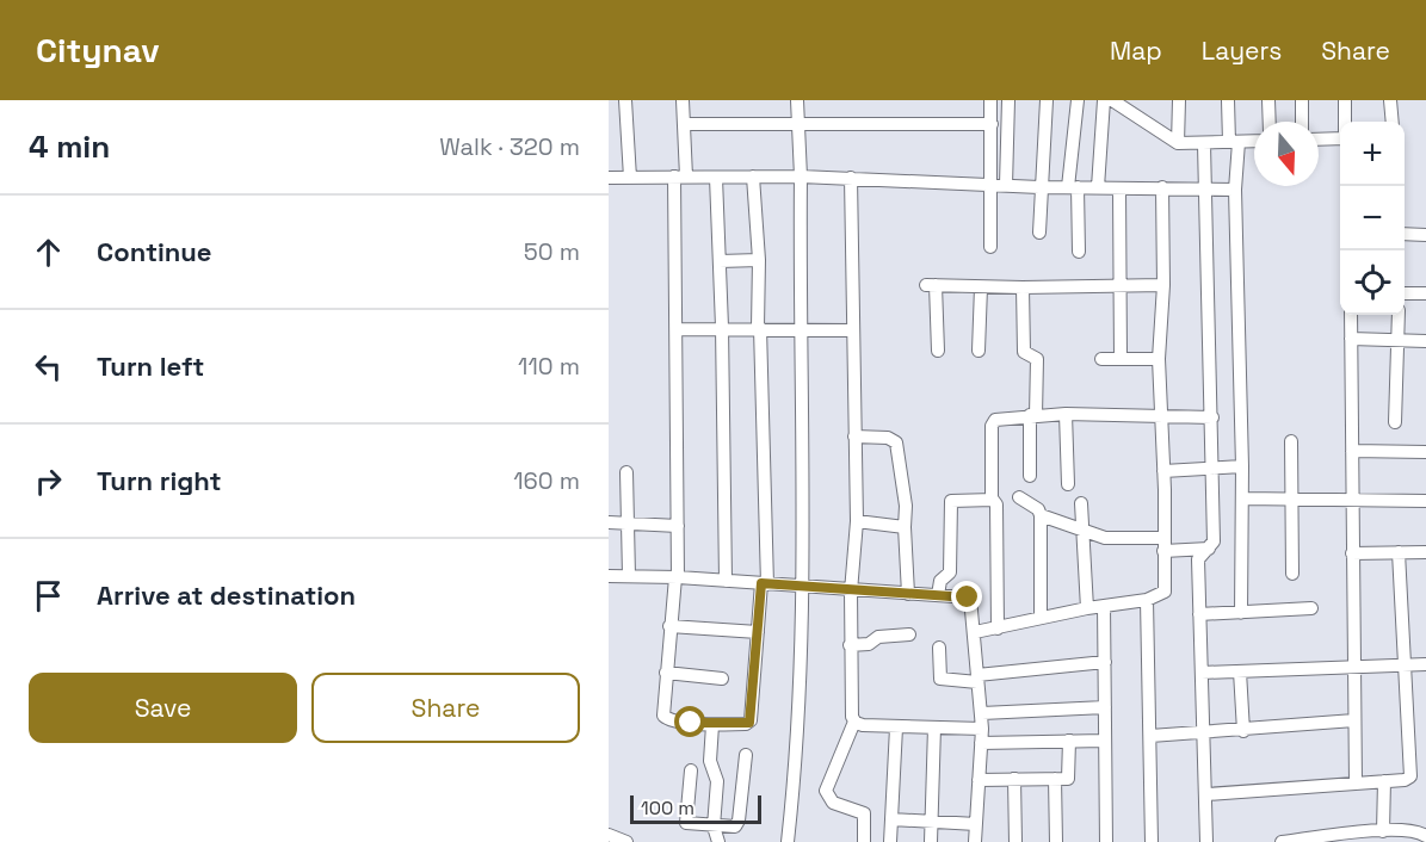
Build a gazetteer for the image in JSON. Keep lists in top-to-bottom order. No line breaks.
{"scale_bar":"100 m","north":"bottom","page":{"header":"Citynav","nav":["Map","Layers","Share"],"heading":["4 min","Walk · 320 m"],"map_buttons":["+","−"],"list":[["Continue","50 m"],["Turn left","110 m"],["Turn right","160 m"],"Arrive at destination"],"buttons":["Save","Share"],"scale":"100 m"}}
